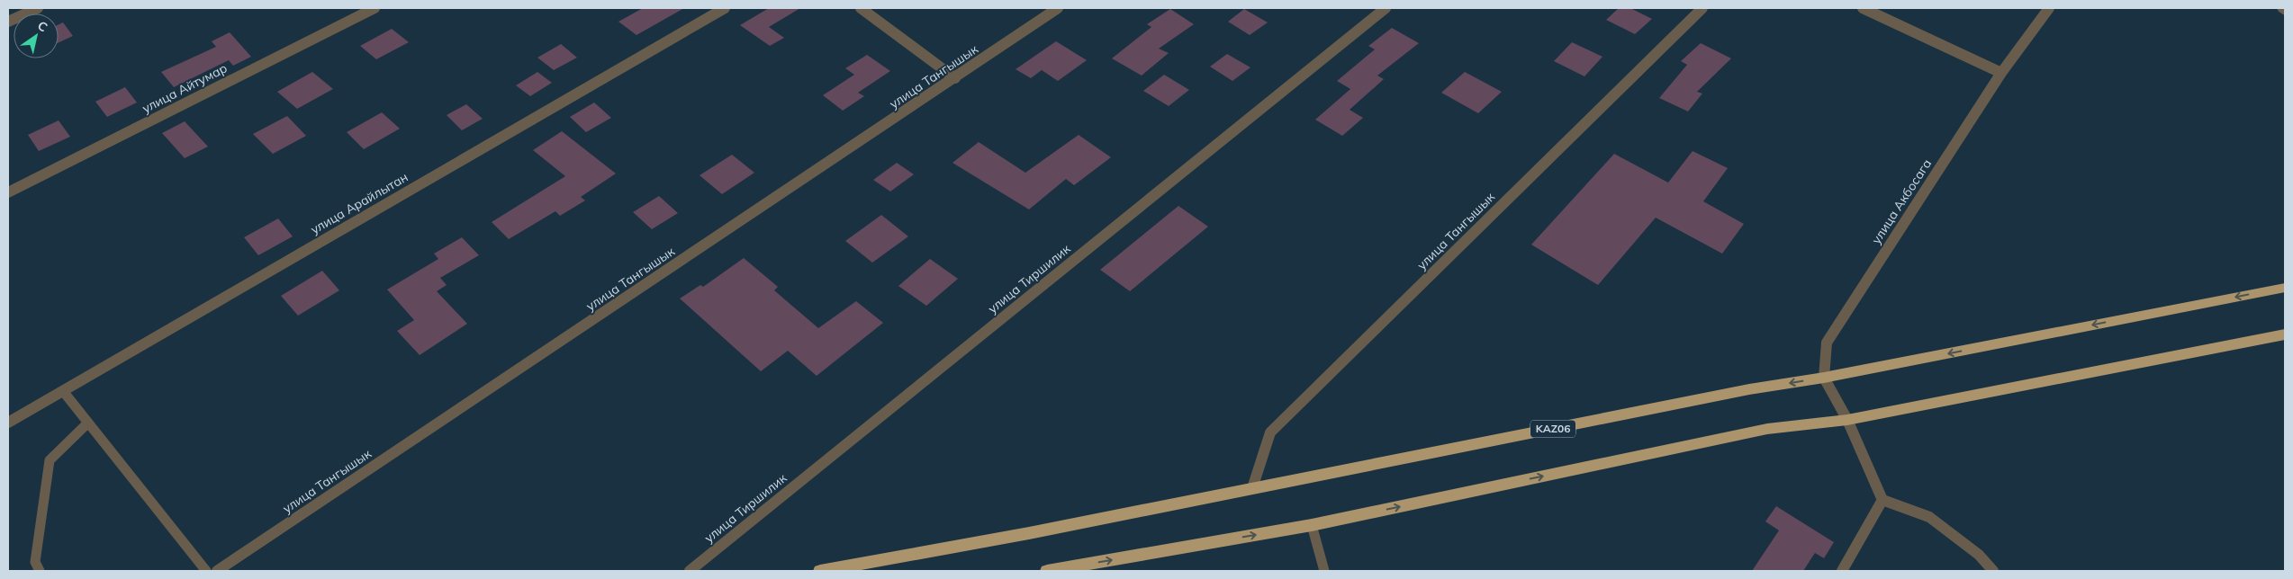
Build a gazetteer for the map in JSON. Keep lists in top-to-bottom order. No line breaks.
{"streets":{"highway":["KАZ06"],"street":["улица Тангышык","улица Айтумар","улица Акбосага","улица Арайлытан","улица Тиршилик"]},"crossings":[["улица Тангышык","KАZ06"],["улица Акбосага","KАZ06"]],"north":"top right"}
